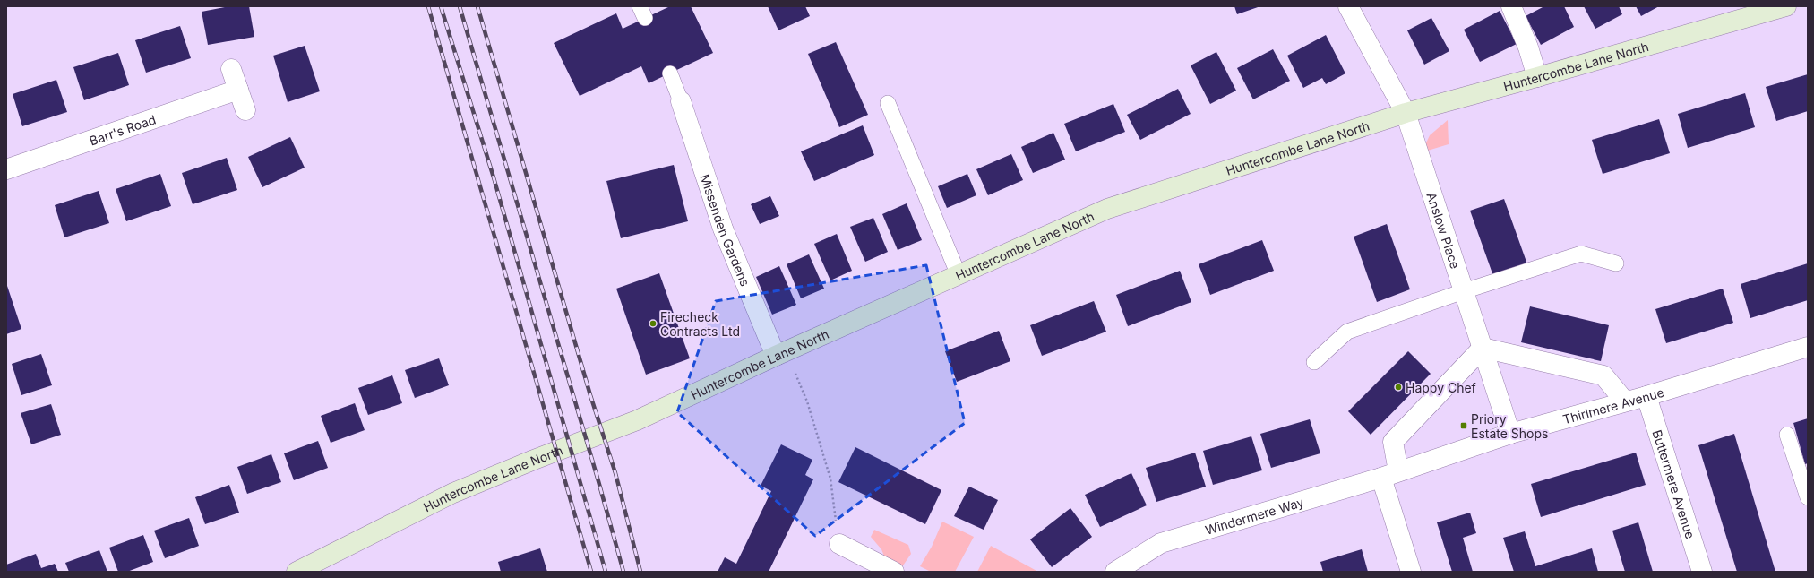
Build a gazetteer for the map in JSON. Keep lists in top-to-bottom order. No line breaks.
{"streets":{"street":["Huntercombe Lane North","Barr's Road","Missenden Gardens","Anslow Place","Thirlmere Avenue","Buttermere Avenue","Windermere Way"]},"crossings":[["Huntercombe Lane North","Missenden Gardens"],["Huntercombe Lane North","Anslow Place"],["Anslow Place","Thirlmere Avenue"],["Thirlmere Avenue","Buttermere Avenue"],["Thirlmere Avenue","Windermere Way"]],"places":{"other":["Firecheck Contracts Ltd","Happy Chef"],"transit":["Priory Estate Shops"]}}
